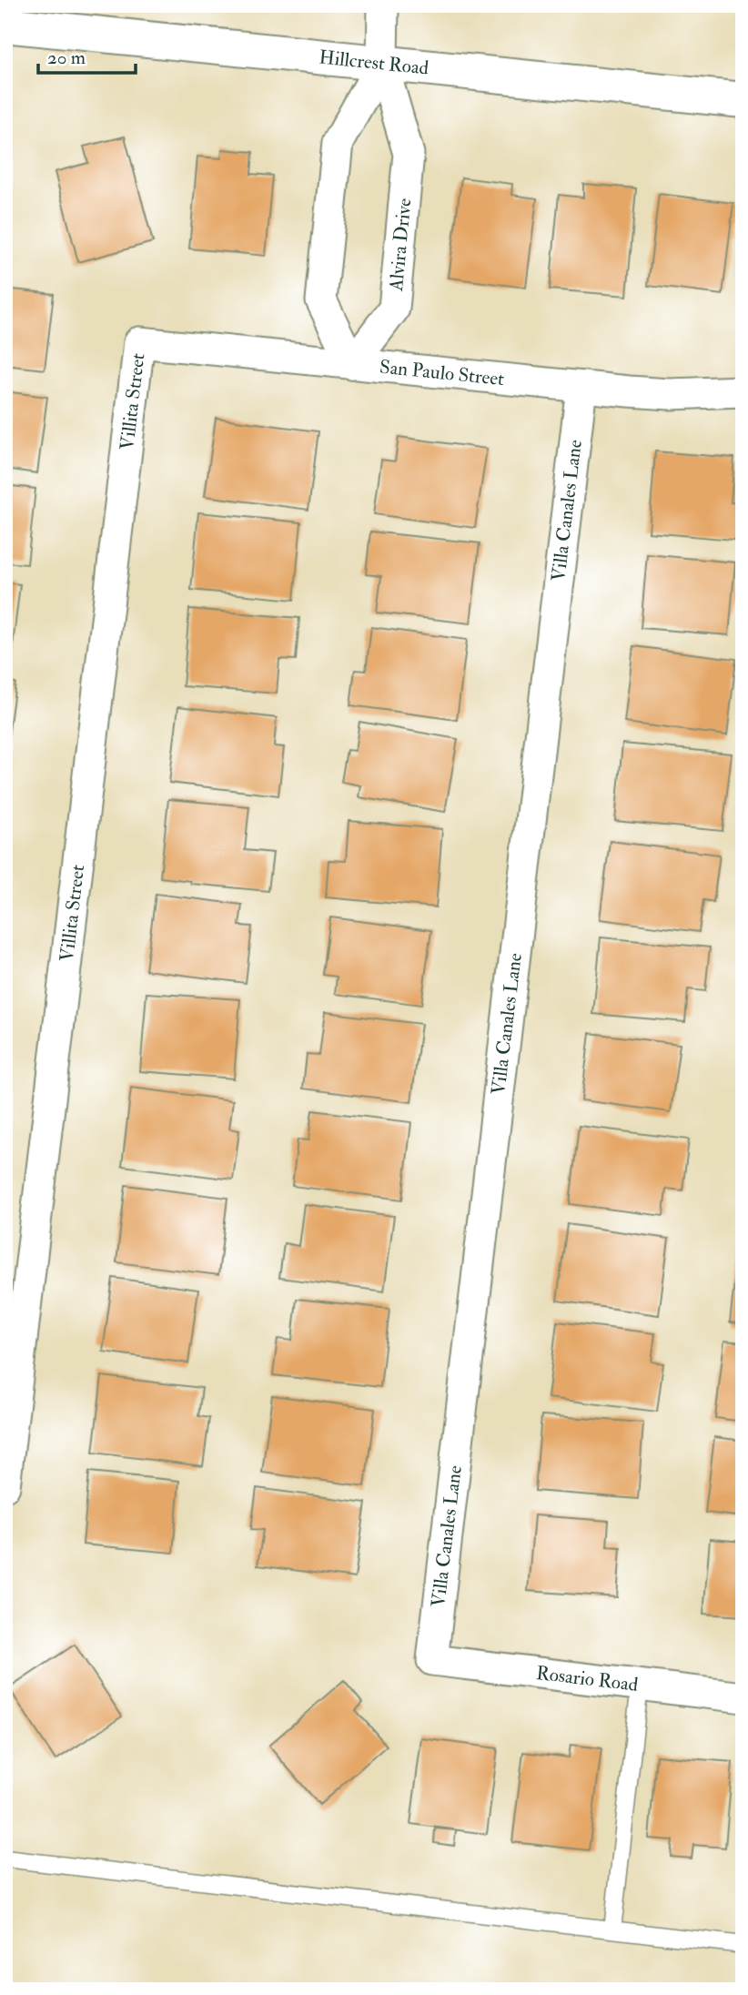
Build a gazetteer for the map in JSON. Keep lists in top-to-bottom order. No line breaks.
{"streets":{"street":["Hillcrest Road","Alvira Drive","San Paulo Street","Villita Street","Villa Canales Lane","Rosario Road"]},"crossings":[["Hillcrest Road","Alvira Drive"],["Alvira Drive","San Paulo Street"],["San Paulo Street","Villita Street"],["San Paulo Street","Villa Canales Lane"],["Villa Canales Lane","Rosario Road"]],"scale_bar":"20 m"}
